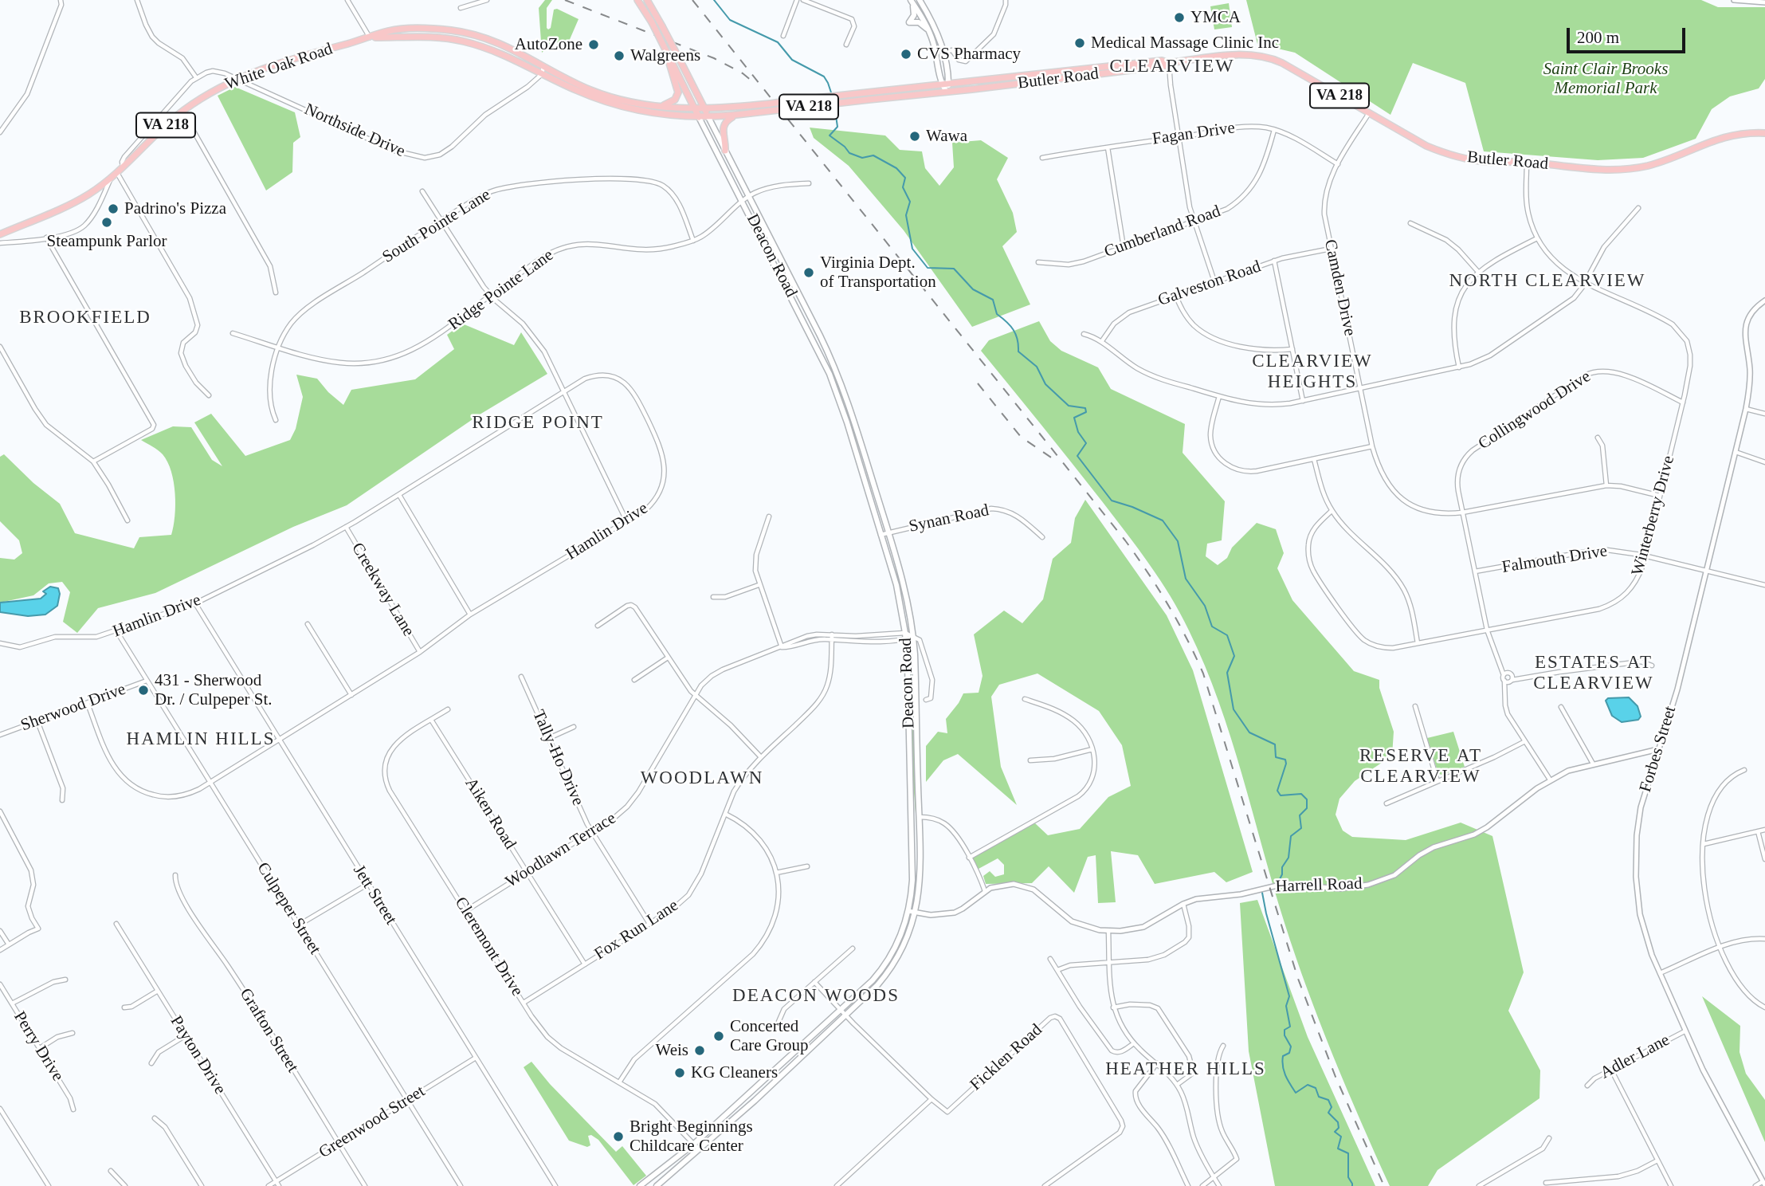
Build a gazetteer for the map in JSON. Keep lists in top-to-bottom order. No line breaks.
{"streets":{"main road":["White Oak Road","Butler Road","VA 218","Deacon Road"],"street":["Northside Drive","Fagan Drive","South Pointe Lane","Cumberland Road","Galveston Road","Camden Drive","Ridge Pointe Lane","Collingwood Drive","Winterberry Drive","Synan Road","Hamlin Drive","Falmouth Drive","Creekway Lane","Sherwood Drive","Forbes Street","Tally-Ho Drive","Aiken Road","Woodlawn Terrace","Harrell Road","Jett Street","Culpeper Street","Fox Run Lane","Cleremont Drive","Grafton Street","Perry Drive","Payton Drive","Adler Lane","Ficklen Road","Greenwood Street"]},"crossings":[["White Oak Road","Butler Road"],["White Oak Road","VA 218"],["White Oak Road","Northside Drive"],["White Oak Road","Deacon Road"],["Butler Road","VA 218"],["Butler Road","Camden Drive"],["Butler Road","Winterberry Drive"],["Fagan Drive","Cumberland Road"],["Fagan Drive","Camden Drive"],["South Pointe Lane","Ridge Pointe Lane"],["Deacon Road","Ridge Pointe Lane"],["Deacon Road","Synan Road"],["Deacon Road","Woodlawn Terrace"],["Deacon Road","Harrell Road"],["Deacon Road","Cleremont Drive"],["Deacon Road","Ficklen Road"],["Galveston Road","Camden Drive"],["Camden Drive","Collingwood Drive"],["Camden Drive","Winterberry Drive"],["Collingwood Drive","Winterberry Drive"],["Collingwood Drive","Falmouth Drive"],["Winterberry Drive","Falmouth Drive"],["Hamlin Drive","Creekway Lane"],["Hamlin Drive","Sherwood Drive"],["Hamlin Drive","Jett Street"],["Hamlin Drive","Culpeper Street"],["Falmouth Drive","Forbes Street"],["Sherwood Drive","Culpeper Street"],["Forbes Street","Harrell Road"],["Forbes Street","Adler Lane"],["Tally-Ho Drive","Woodlawn Terrace"],["Tally-Ho Drive","Fox Run Lane"],["Aiken Road","Woodlawn Terrace"],["Aiken Road","Fox Run Lane"],["Aiken Road","Cleremont Drive"],["Woodlawn Terrace","Fox Run Lane"],["Woodlawn Terrace","Cleremont Drive"],["Jett Street","Greenwood Street"],["Culpeper Street","Greenwood Street"],["Fox Run Lane","Cleremont Drive"],["Grafton Street","Greenwood Street"],["Payton Drive","Greenwood Street"]],"districts":["CLEARVIEW","NORTH CLEARVIEW","BROOKFIELD","CLEARVIEW HEIGHTS","RIDGE POINT","ESTATES AT CLEARVIEW","HAMLIN HILLS","RESERVE AT CLEARVIEW","WOODLAWN","DEACON WOODS","HEATHER HILLS"],"parks":["Saint Clair Brooks Memorial Park"],"places":["YMCA","Medical Massage Clinic Inc","AutoZone","CVS Pharmacy","Walgreens","Wawa","Padrino's Pizza","Steampunk Parlor","Virginia Dept. of Transportation","431 - Sherwood Dr. / Culpeper St.","Concerted Care Group","Weis","KG Cleaners","Bright Beginnings Childcare Center"],"scale_bar":"200 m"}
